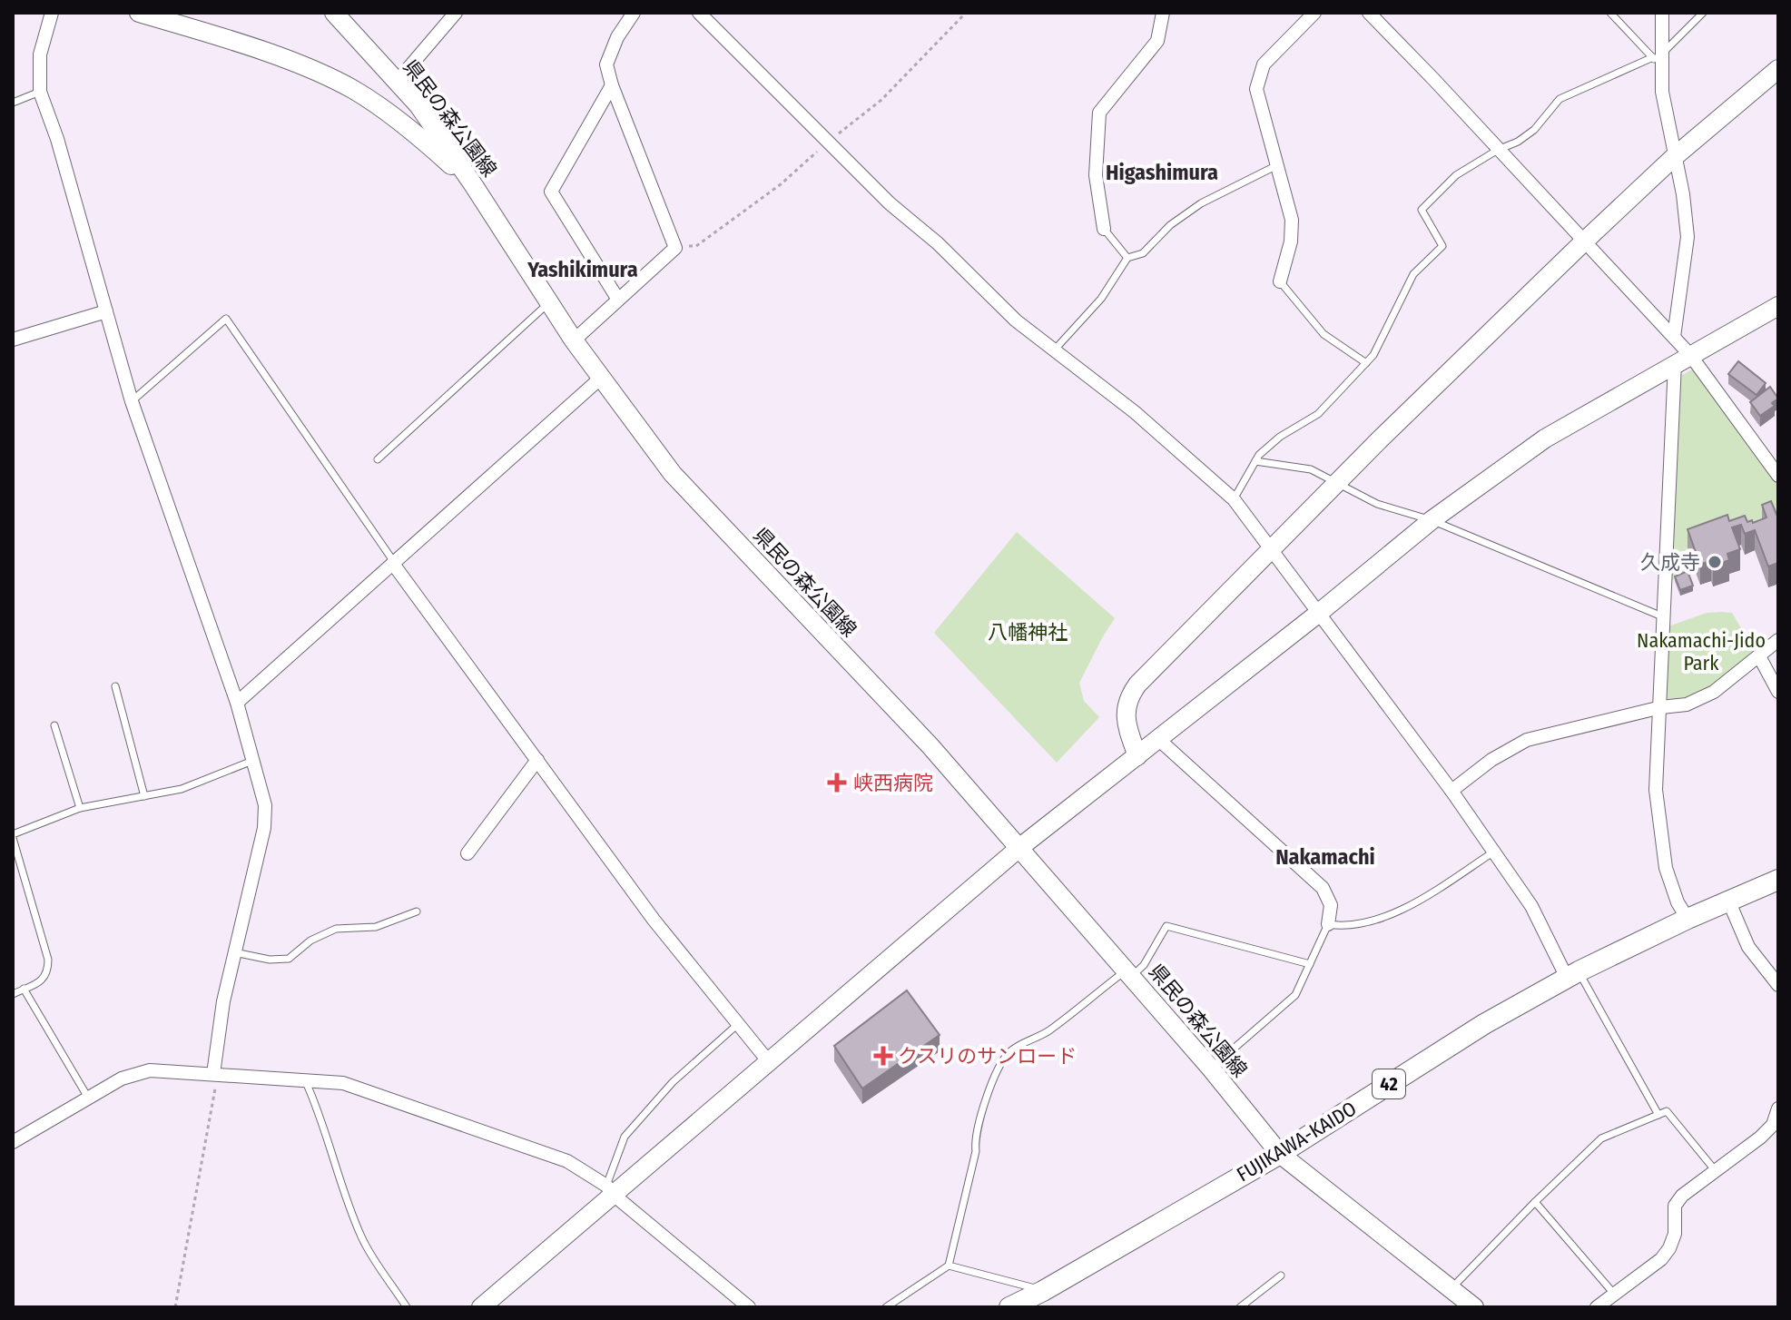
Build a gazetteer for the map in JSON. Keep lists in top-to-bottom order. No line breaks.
{"streets":{"main road":["42","FUJIKAWA-KAIDO"],"street":["県民の森公園線"]},"crossings":[["県民の森公園線","FUJIKAWA-KAIDO"]],"districts":["Higashimura","Yashikimura","Nakamachi"],"parks":["八幡神社","Nakamachi-Jido Park"],"places":{"other":["久成寺"],"health":["峡西病院","クスリのサンロード"]}}
